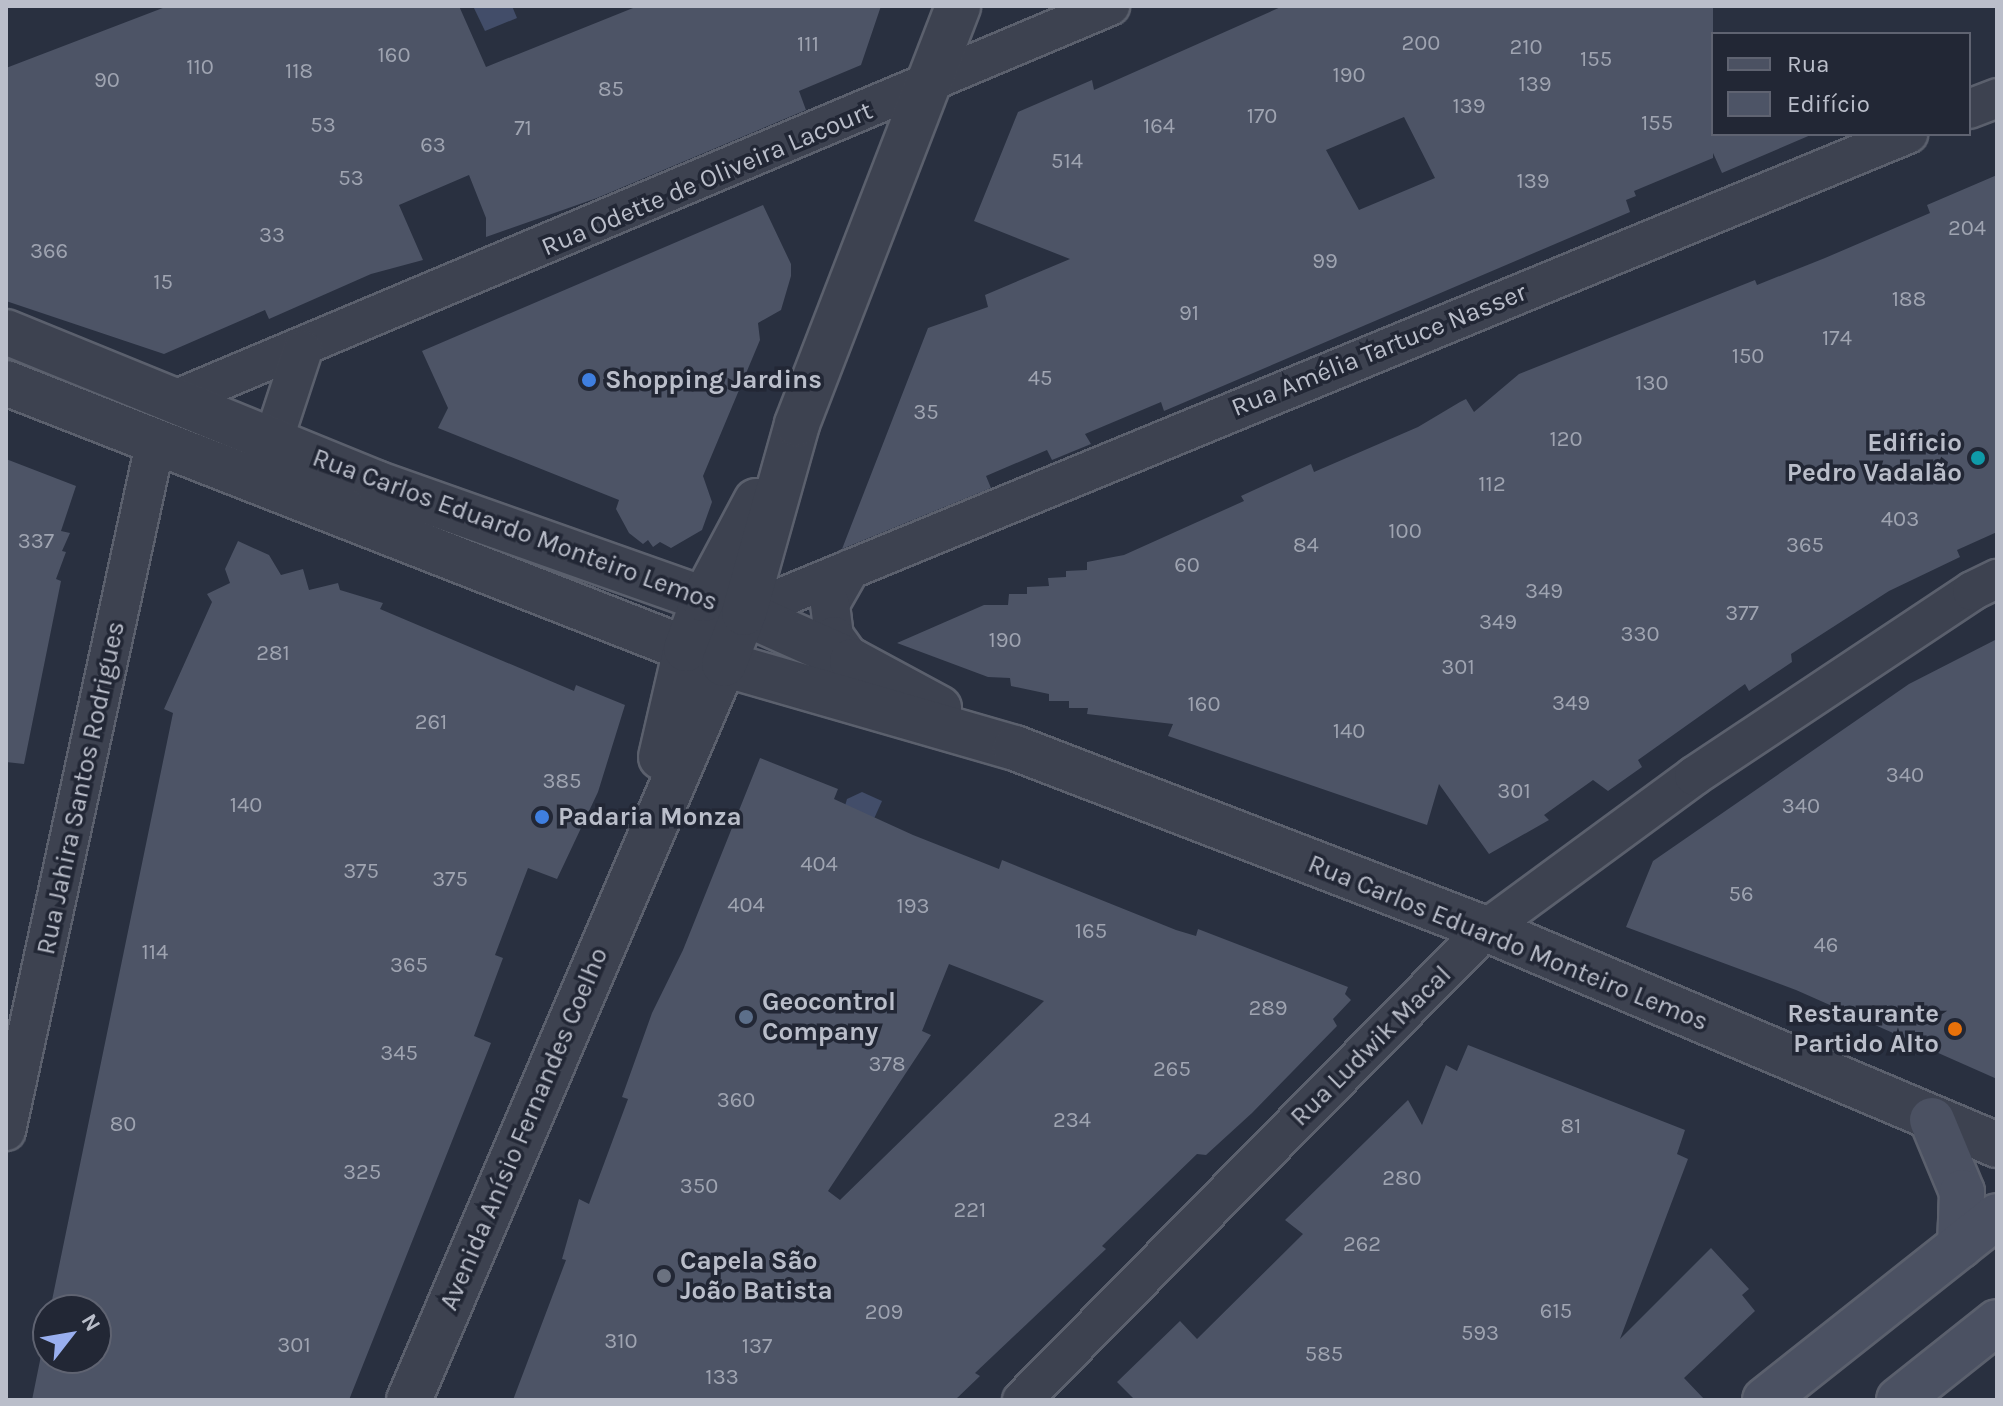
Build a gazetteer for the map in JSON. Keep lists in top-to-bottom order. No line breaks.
{"streets":{"street":["Rua Odette de Oliveira Lacourt","Rua Amélia Tartuce Nasser","Rua Carlos Eduardo Monteiro Lemos","Rua Jahira Santos Rodrigues","Rua Ludwik Macal","Avenida Anísio Fernandes Coelho"]},"crossings":[["Rua Odette de Oliveira Lacourt","Rua Carlos Eduardo Monteiro Lemos"],["Rua Odette de Oliveira Lacourt","Avenida Anísio Fernandes Coelho"],["Rua Amélia Tartuce Nasser","Rua Carlos Eduardo Monteiro Lemos"],["Rua Amélia Tartuce Nasser","Avenida Anísio Fernandes Coelho"],["Rua Carlos Eduardo Monteiro Lemos","Rua Jahira Santos Rodrigues"],["Rua Carlos Eduardo Monteiro Lemos","Rua Ludwik Macal"],["Rua Carlos Eduardo Monteiro Lemos","Avenida Anísio Fernandes Coelho"]],"places":["Shopping Jardins","Edificio Pedro Vadalão","Padaria Monza","Geocontrol Company","Restaurante Partido Alto","Capela São João Batista"],"house_numbers":["200","111","210","160","155","110","118","190","90","139","85","139","170","155","53","164","71","63","514","53","139","204","33","366","99","15","188","91","174","150","45","130","35","120","112","403","100","337","84","365","60","349","377","349","330","190","281","301","349","160","261","140","340","385","301","140","340","404","375","375","56","404","193","165","46","114","365","289","345","378","265","360","234","80","81","325","280","350","221","262","615","209","593","310","301","137","585","133"],"legend":["Rua","Edifício"],"north":"top right"}
